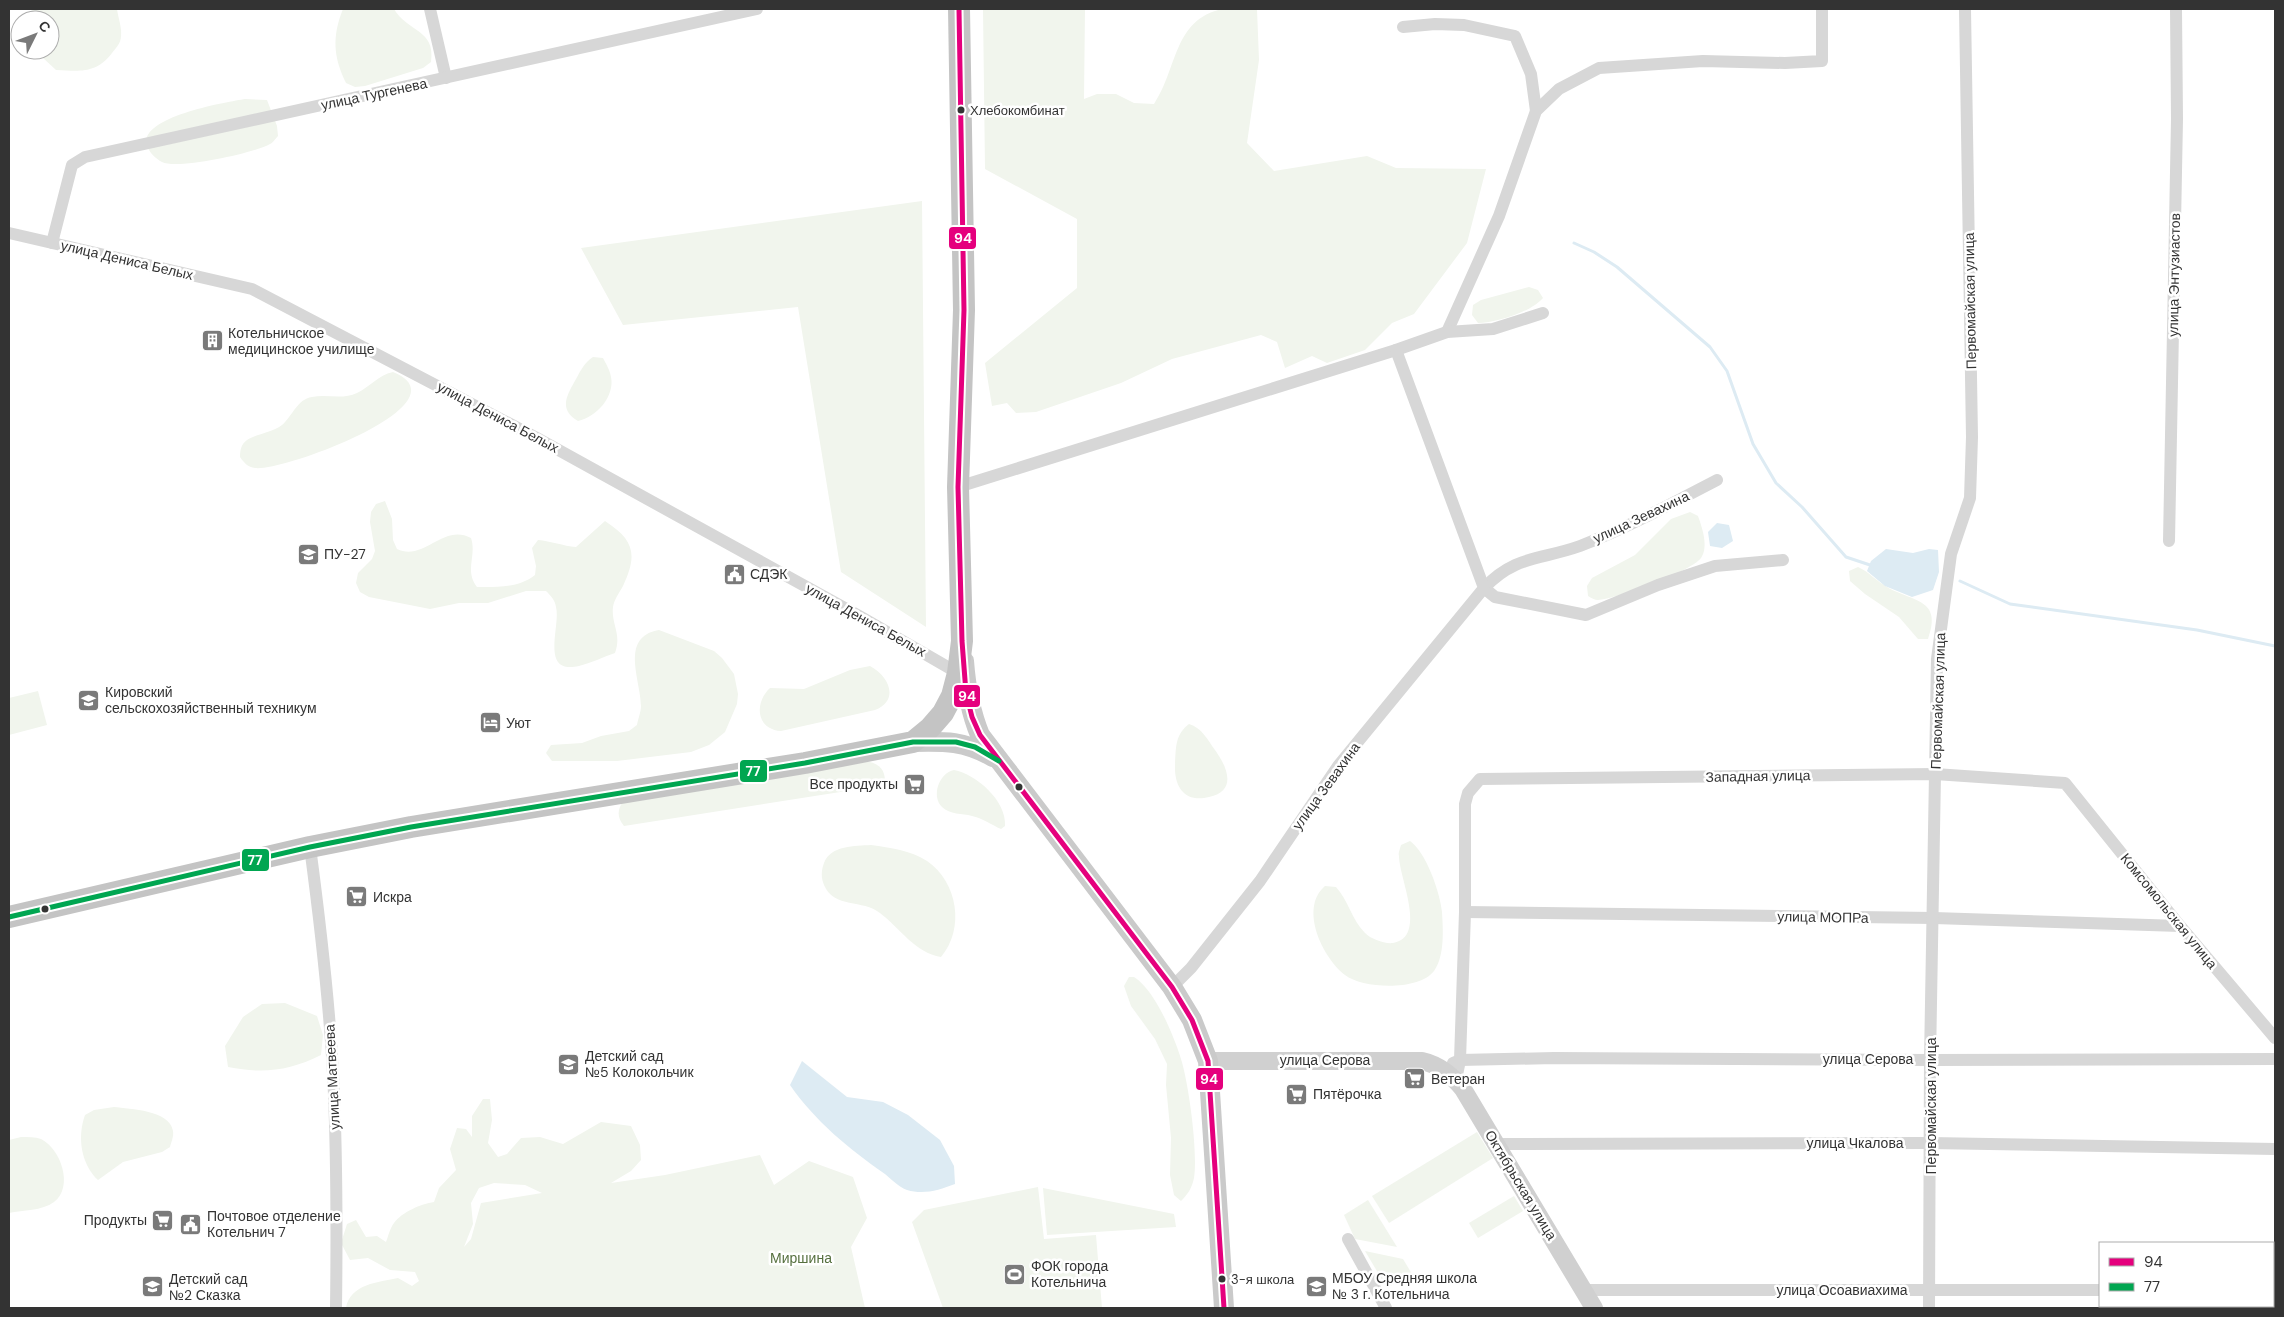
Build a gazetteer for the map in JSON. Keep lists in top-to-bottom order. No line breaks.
{"streets":{"street":["улица Тургенева","улица Дениса Белых","улица Энтузиастов","Первомайская улица","улица Зевахина","Западная улица","Комсомольская улица","улица МОПРа","улица Серова","улица Матвеева","улица Чкалова","Октябрьская улица","улица Осоавиахима"]},"crossings":[["улица Тургенева","улица Дениса Белых"],["Первомайская улица","Западная улица"],["Первомайская улица","улица МОПРа"],["Первомайская улица","улица Серова"],["Первомайская улица","улица Чкалова"],["Первомайская улица","улица Осоавиахима"],["Западная улица","Комсомольская улица"],["Западная улица","улица МОПРа"],["Комсомольская улица","улица МОПРа"],["улица Серова","Октябрьская улица"],["улица Чкалова","Октябрьская улица"],["Октябрьская улица","улица Осоавиахима"]],"parks":["Миршина"],"places":{"other":["Хлебокомбинат","3-я школа"],"building":["Котельничское медицинское училище"],"school or university":["ПУ-27","Кировский сельскохозяйственный техникум","Детский сад №5 Колокольчик","МБОУ Средняя школа № 3 г. Котельнича","Детский сад №2 Сказка"],"public building":["СДЭК","Почтовое отделение Котельнич 7"],"hotel":["Уют"],"supermarket":["Все продукты","Искра","Ветеран","Пятёрочка","Продукты"],"sports":["ФОК города Котельнича"]},"lines":["transit line 94","transit line 77"],"legend":["94","77"],"north":"top right"}
